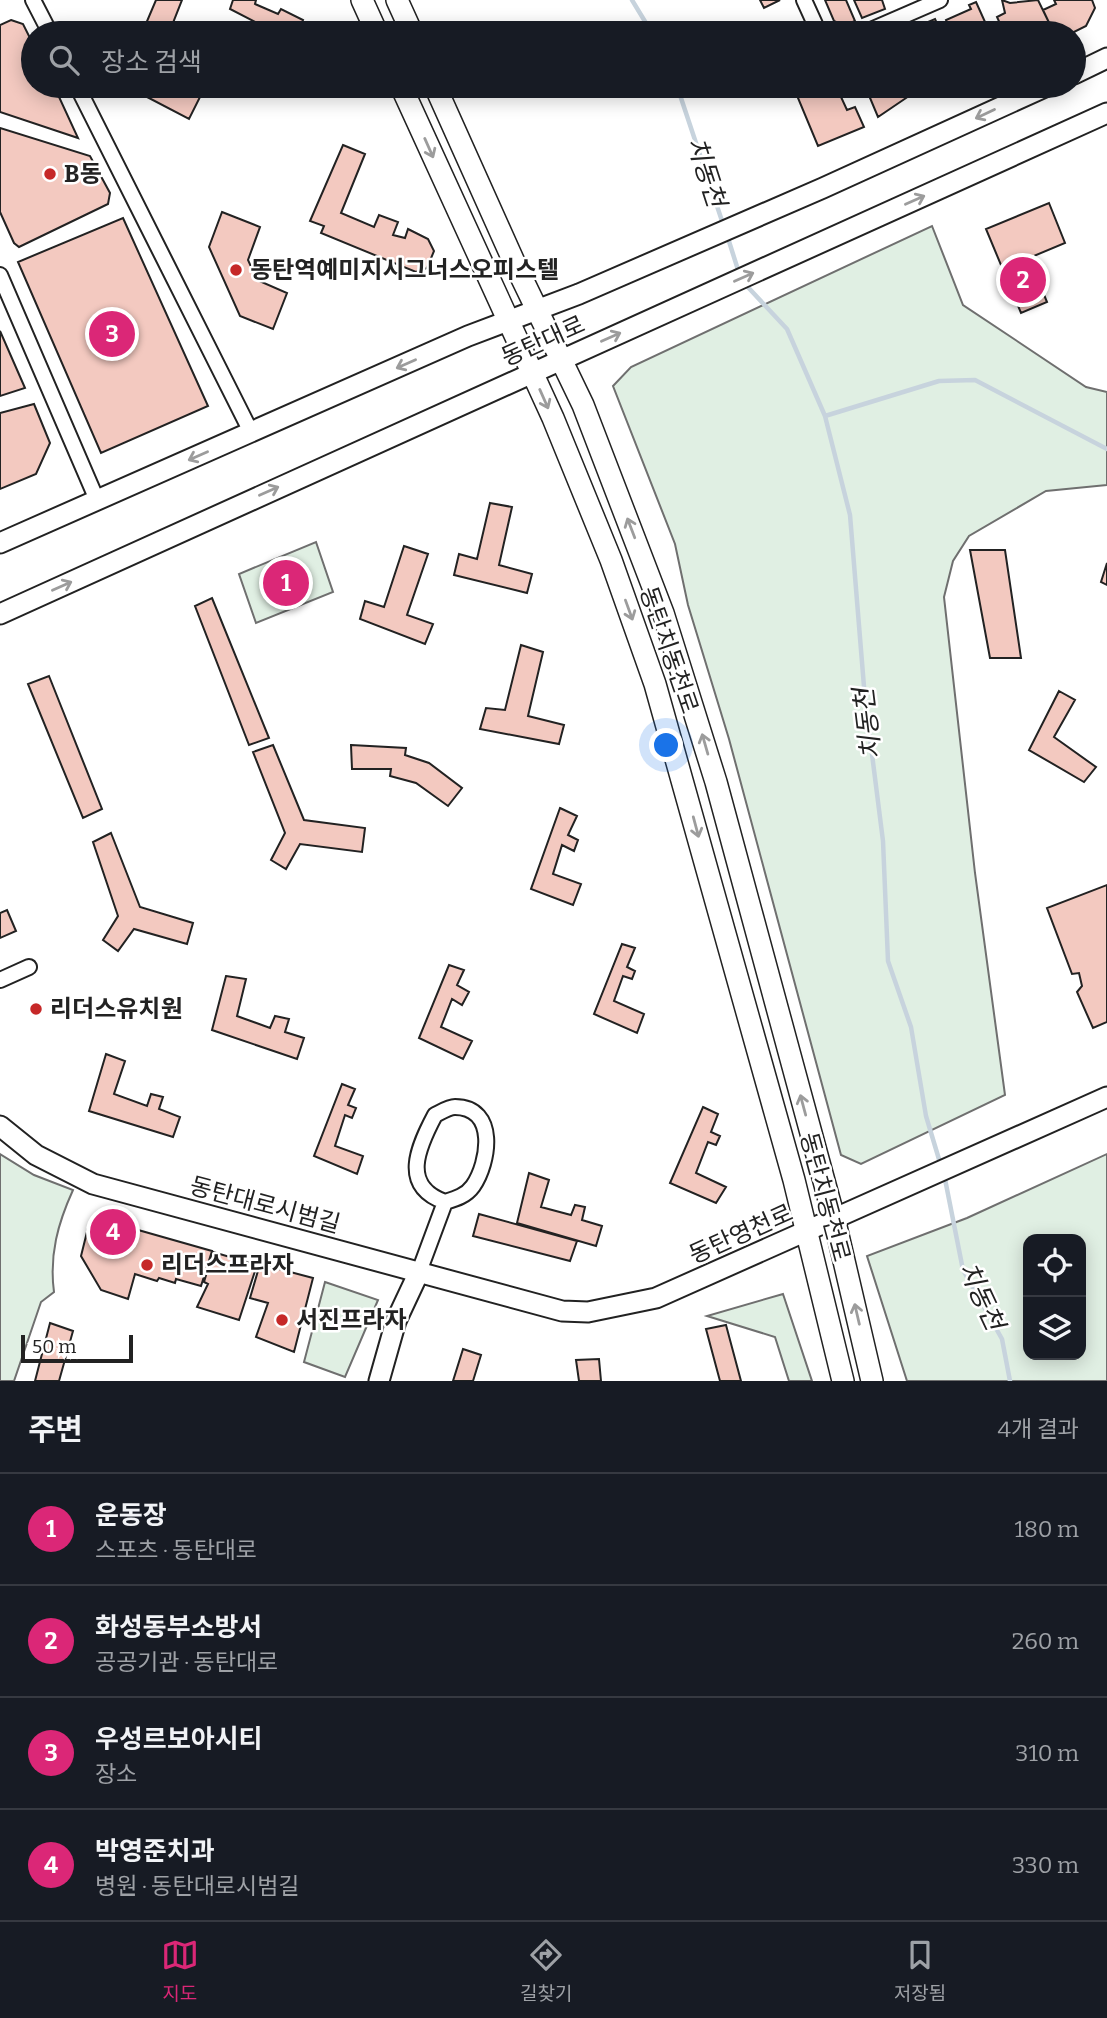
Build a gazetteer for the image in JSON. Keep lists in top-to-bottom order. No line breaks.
{"streets":{"main road":["동탄대로","동탄치동천로","동탄대로시범길","동탄영천로"]},"crossings":[["동탄대로","동탄치동천로"],["동탄치동천로","동탄영천로"],["동탄대로시범길","동탄영천로"]],"water":["치동천"],"places":["B동","동탄역예미지시그너스오피스텔","리더스유치원","리더스프라자","서진프라자"],"scale_bar":"50 m","page":{"search":"장소 검색","pins":["2","3","1","4"],"scale":"50 m","heading":["주변","4개 결과"],"list":[{"mark":"1","name":"운동장","note":"스포츠 · 동탄대로","value":"180 m"},{"mark":"2","name":"화성동부소방서","note":"공공기관 · 동탄대로","value":"260 m"},{"mark":"3","name":"우성르보아시티","note":"장소","value":"310 m"},{"mark":"4","name":"박영준치과","note":"병원 · 동탄대로시범길","value":"330 m"}],"nav":["지도","길찾기","저장됨"]}}
